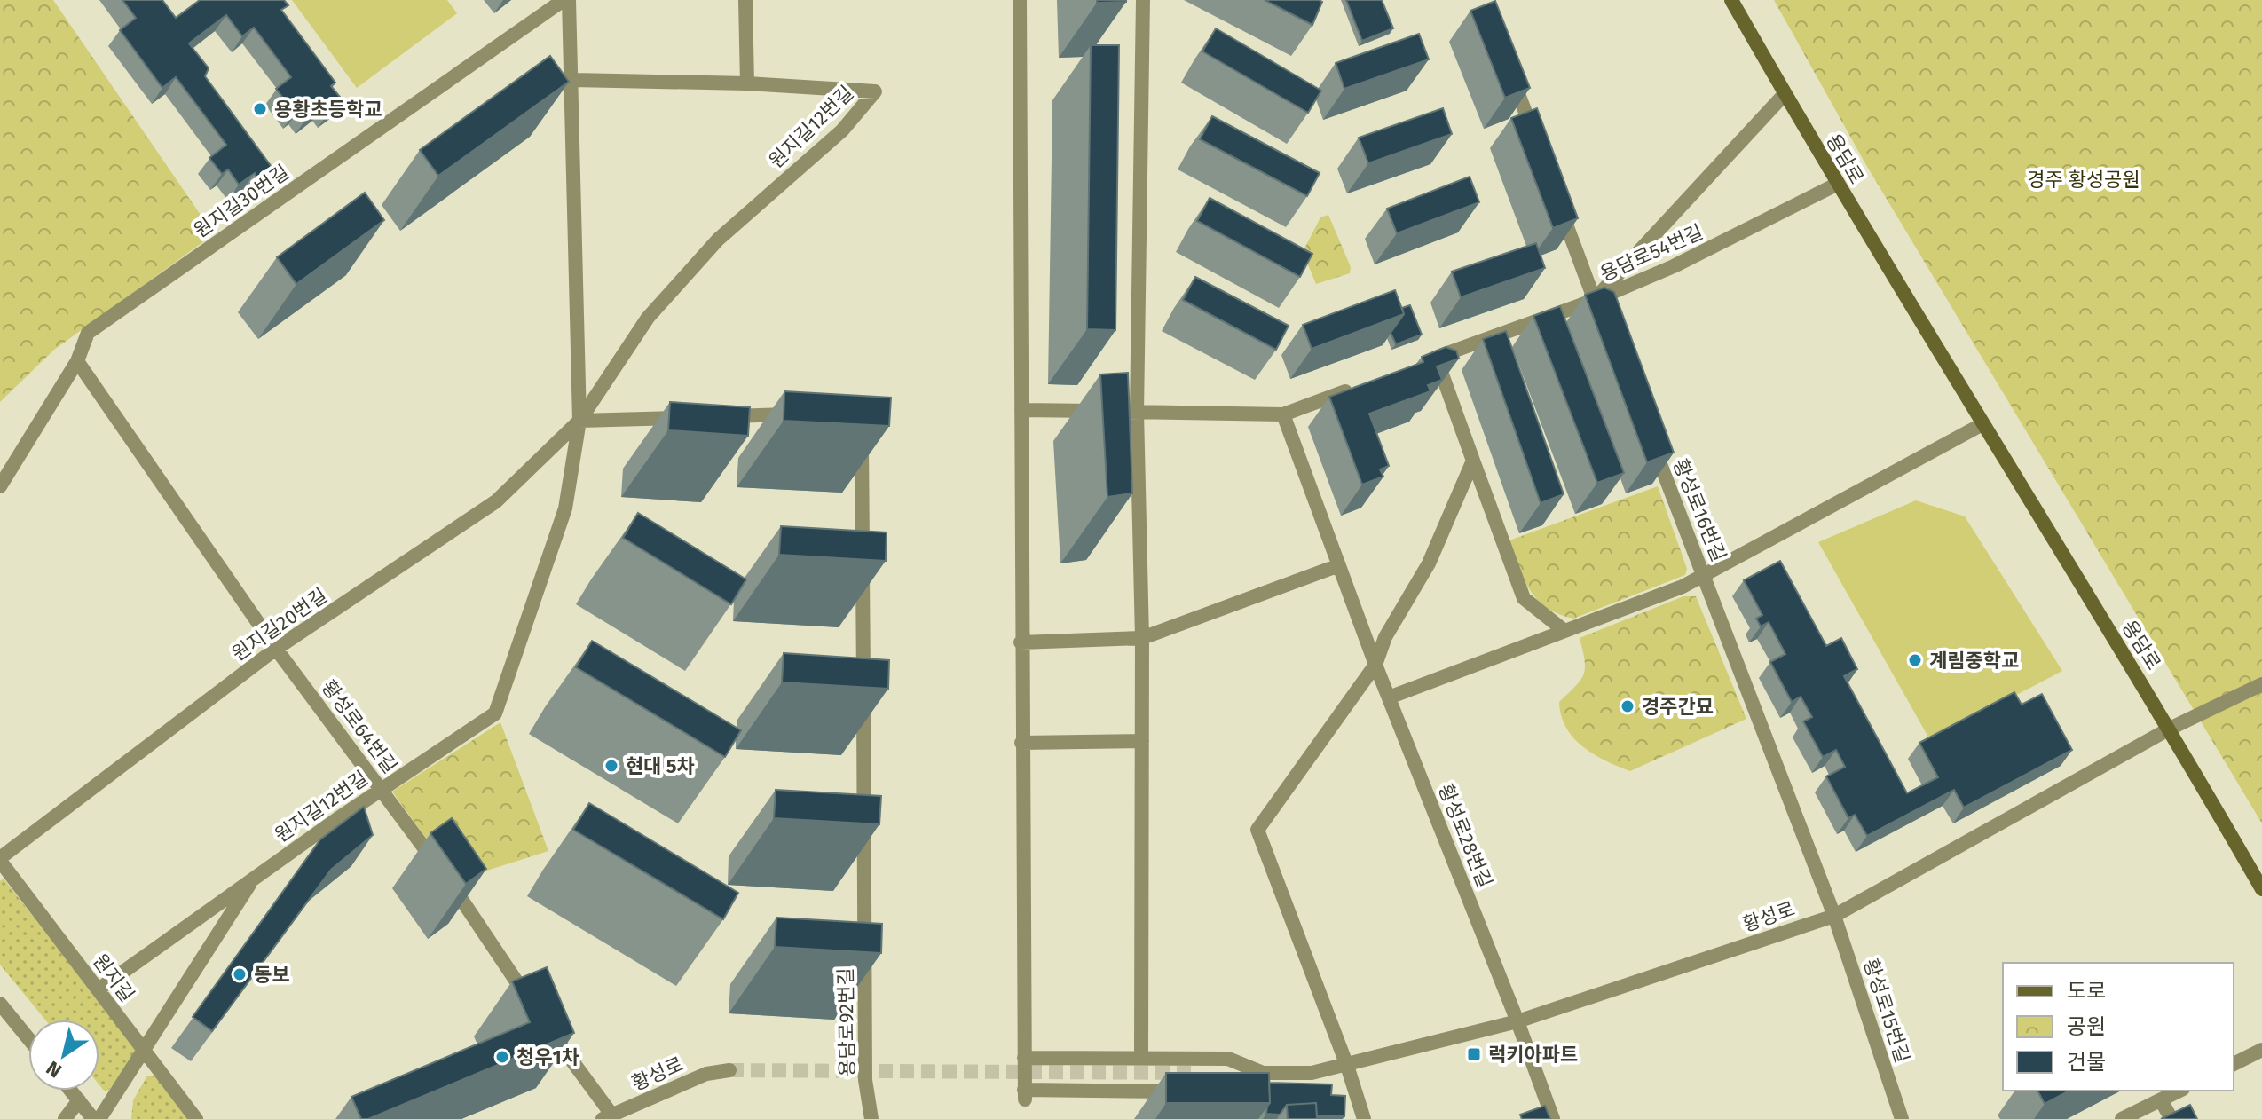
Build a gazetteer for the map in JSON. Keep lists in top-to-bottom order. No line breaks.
{"streets":{"main road":["용담로"],"street":["원지길12번길","원지길30번길","용담로54번길","황성로16번길","원지길20번길","황성로64번길","황성로28번길","황성로","원지길","황성로15번길","용담로92번길"]},"crossings":[["원지길12번길","원지길20번길"],["원지길12번길","황성로64번길"],["원지길12번길","원지길"],["용담로","용담로54번길"],["용담로","황성로"],["원지길30번길","황성로64번길"],["황성로16번길","황성로"],["황성로16번길","황성로15번길"],["원지길20번길","황성로64번길"],["원지길20번길","원지길"],["황성로28번길","황성로"],["황성로","황성로15번길"]],"parks":["경주 황성공원"],"places":{"other":["용황초등학교","계림중학교","경주간묘","현대 5차","동보","청우1차"],"transit":["럭키아파트"]},"legend":["도로","공원","건물"],"north":"bottom left"}
